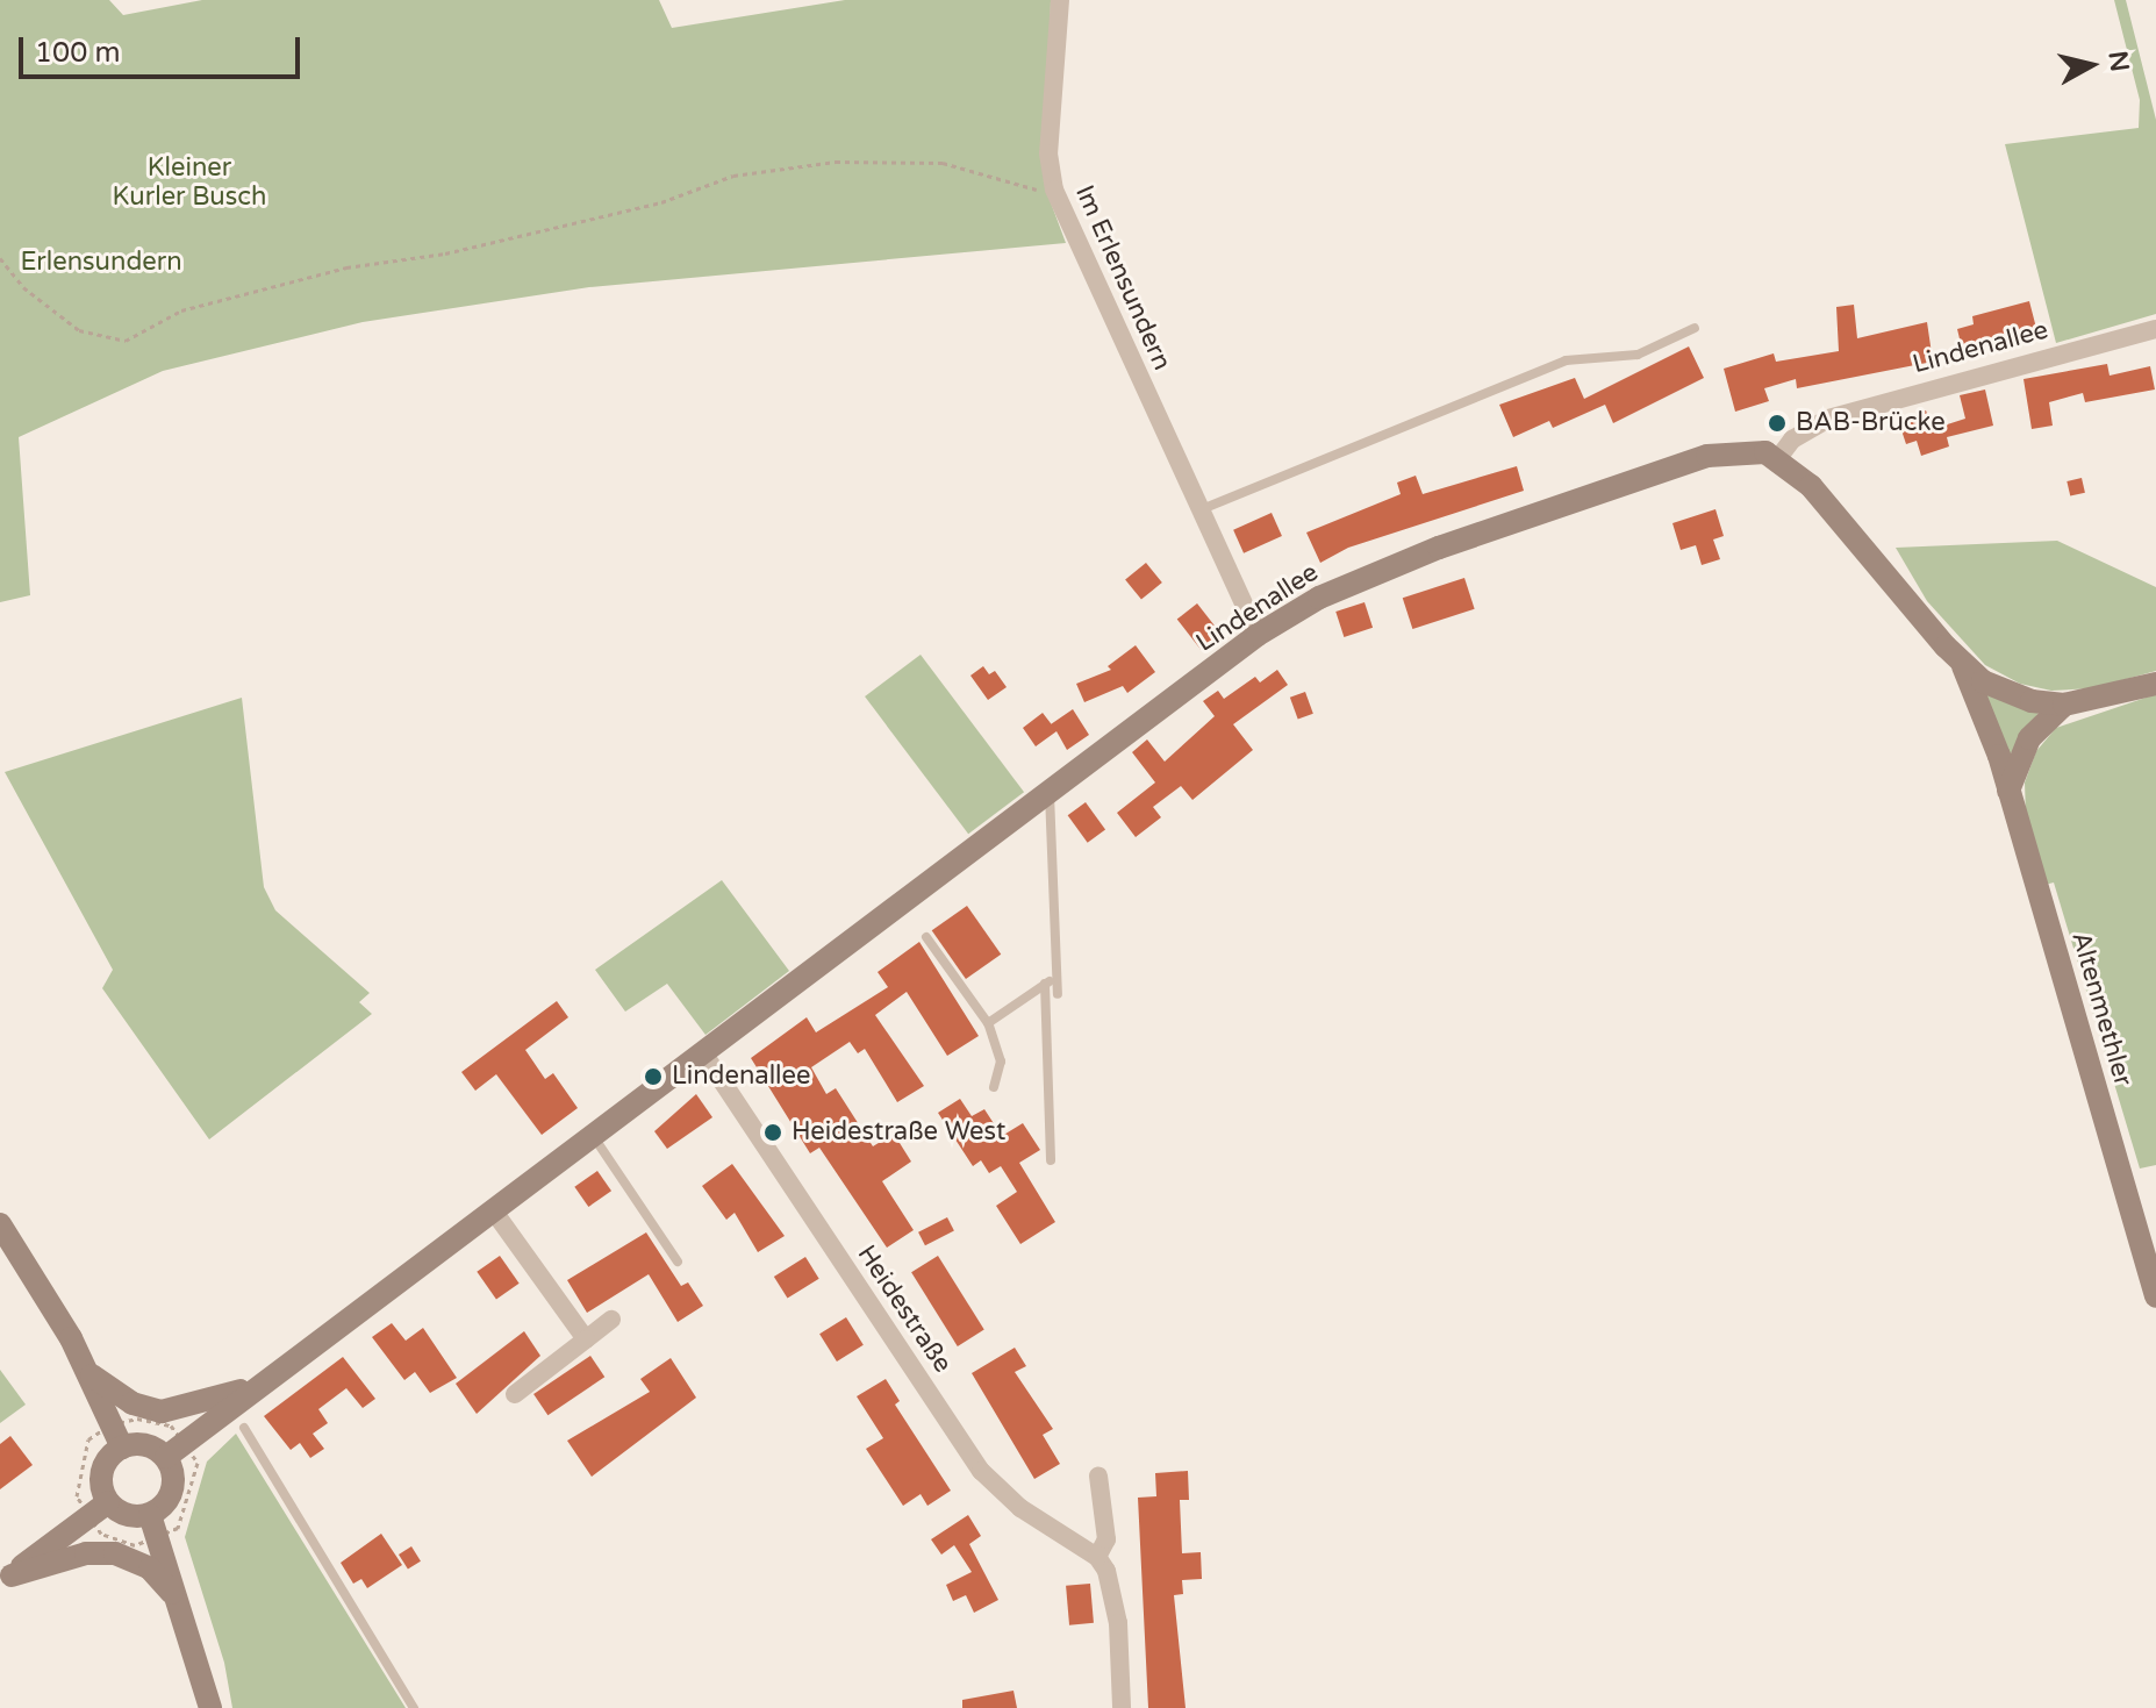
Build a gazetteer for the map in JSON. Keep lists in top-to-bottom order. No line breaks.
{"streets":{"main road":["Lindenallee","Altenmethler"],"street":["Im Erlensundern","Heidestraße"]},"crossings":[["Im Erlensundern","Lindenallee"],["Lindenallee","Heidestraße"]],"parks":["Kleiner Kurler Busch","Erlensundern"],"places":["BAB-Brücke","Lindenallee","Heidestraße West"],"scale_bar":"100 m","north":"right"}
